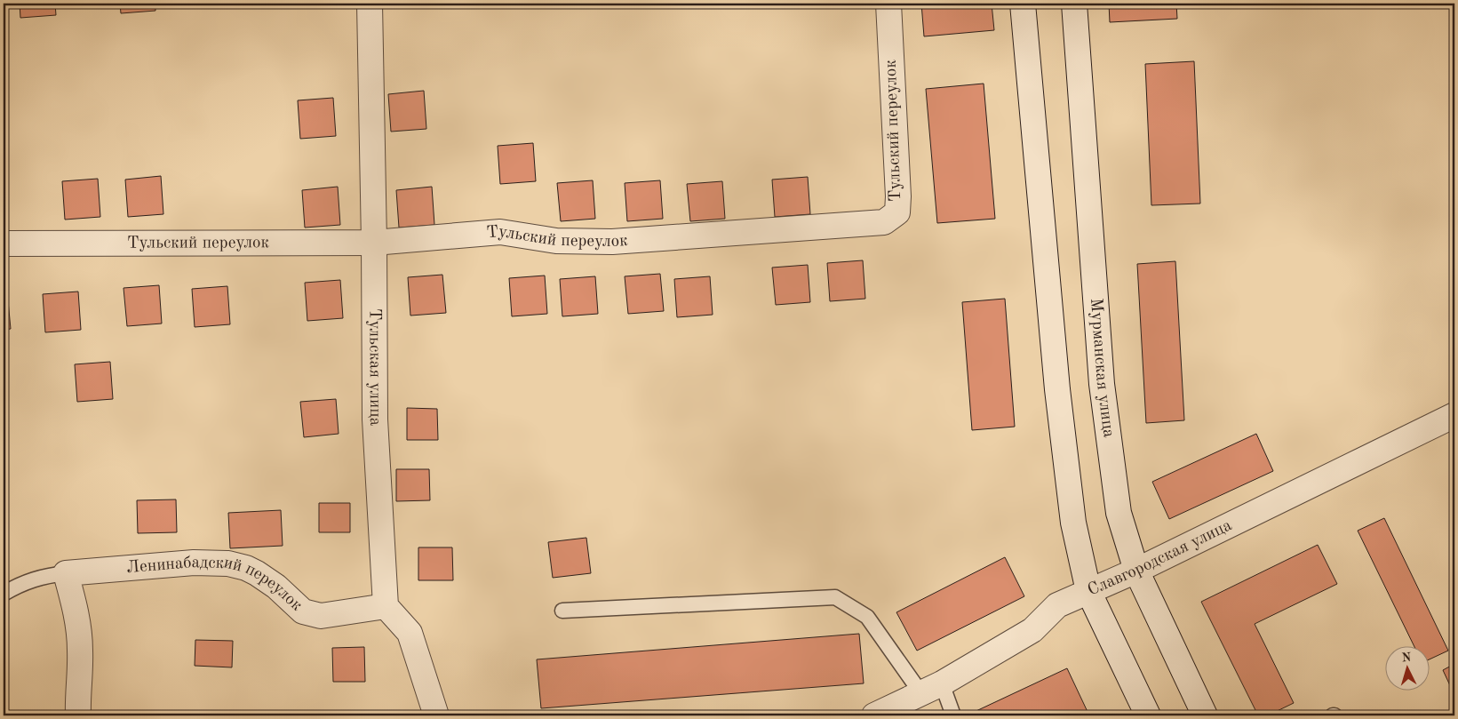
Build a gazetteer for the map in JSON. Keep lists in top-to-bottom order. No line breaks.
{"streets":{"street":["Тульский переулок","Тульская улица","Мурманская улица","Славгородская улица","Ленинабадский переулок"]},"crossings":[["Тульский переулок","Тульская улица"],["Тульская улица","Ленинабадский переулок"],["Мурманская улица","Славгородская улица"]],"north":"top"}
